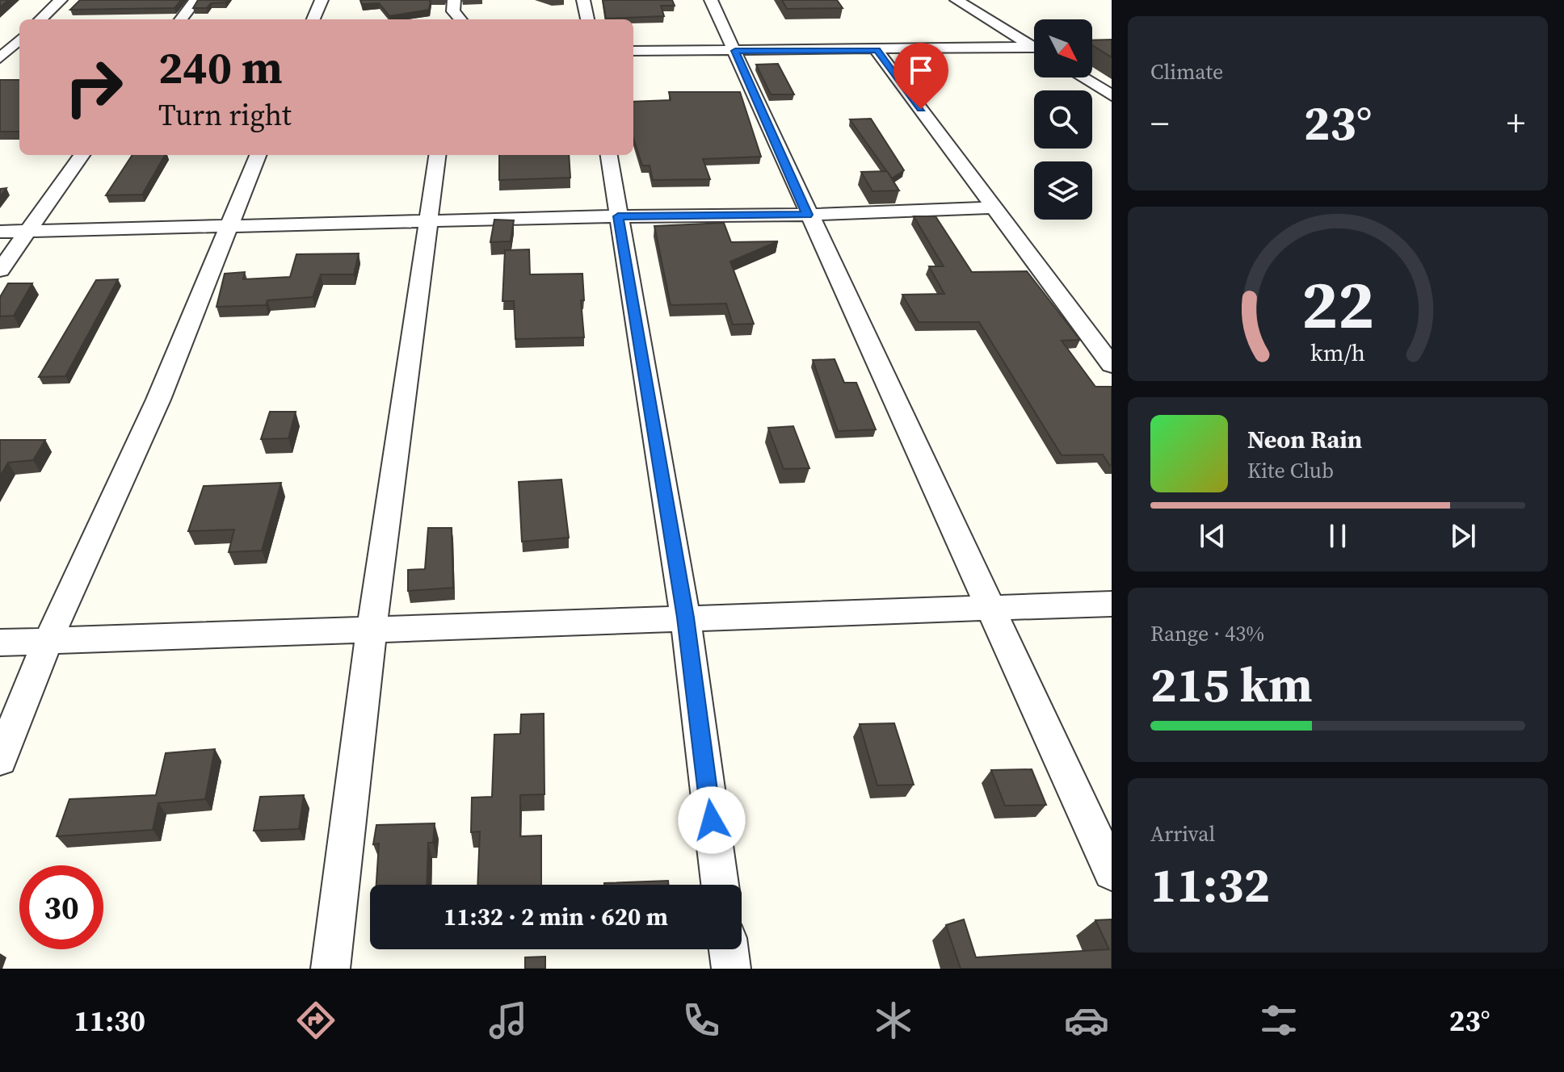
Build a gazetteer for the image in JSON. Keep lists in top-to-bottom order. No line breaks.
{"north":"bottom right","page":{"tile":["Climate",["Range · 43%","215 km"],["Arrival","11:32"]],"turn":["240 m","Turn right"],"heat":["−","23°","+"],"song":["Neon Rain","Kite Club"],"limit":"30","trip":"11:32 · 2 min · 620 m","tabs":["11:30","23°"],"gauge":["22","km/h"]}}
